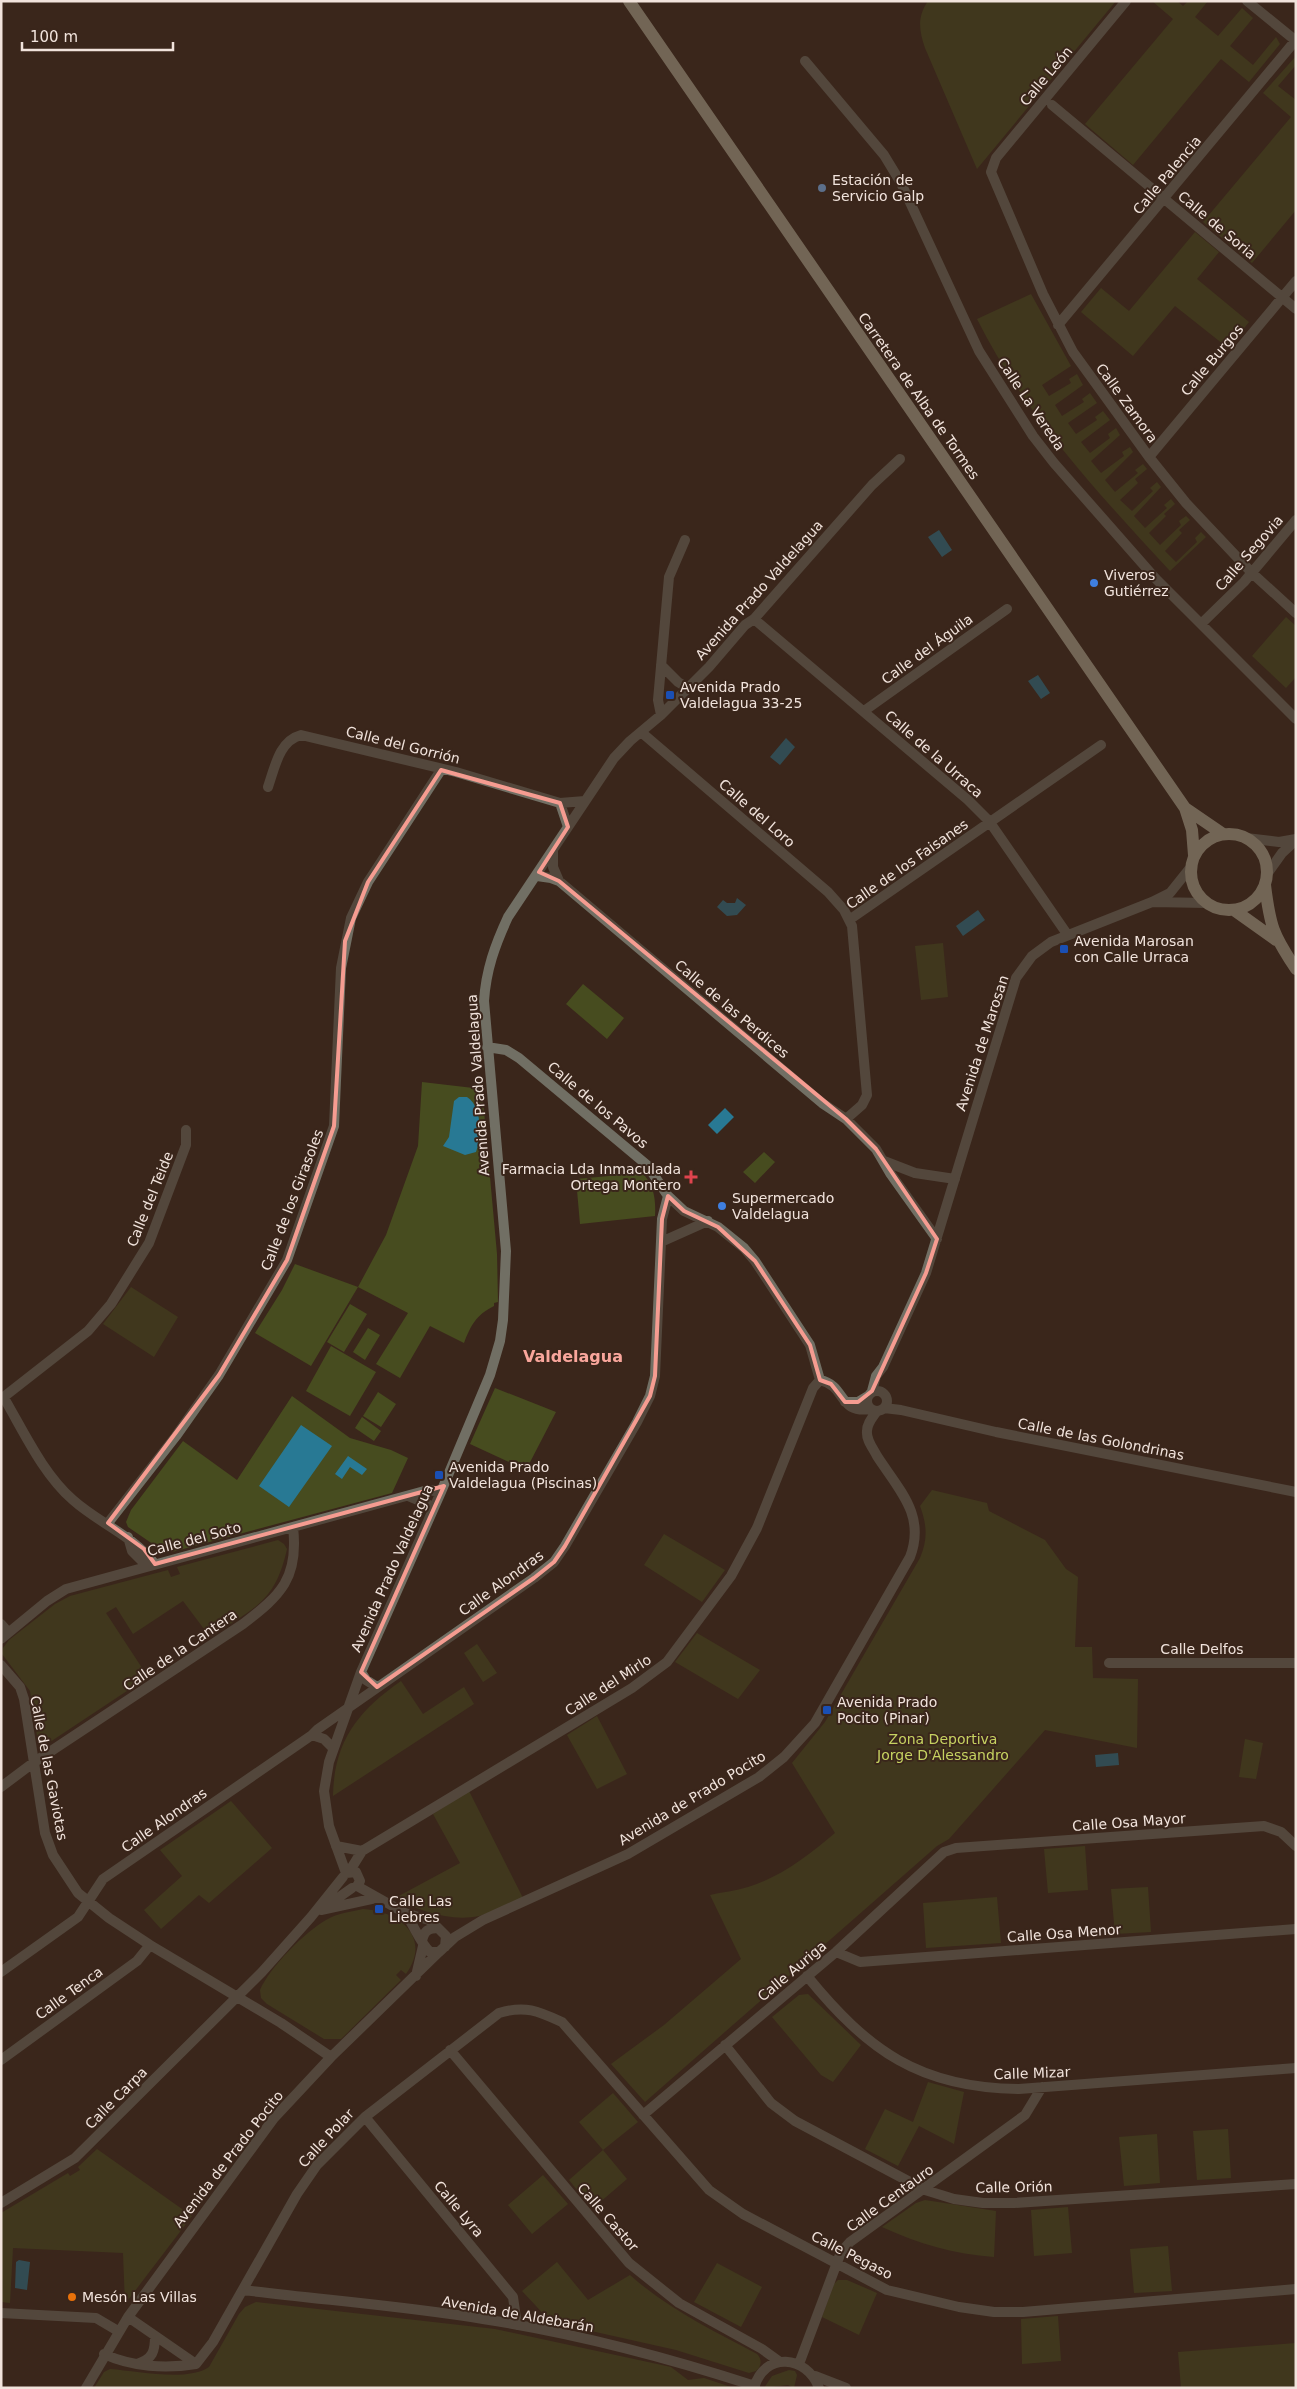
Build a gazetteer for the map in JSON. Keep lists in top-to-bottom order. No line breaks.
{"streets":{"main road":["Carretera de Alba de Tormes"],"street":["Calle León","Calle Palencia","Calle de Soria","Calle Burgos","Calle Zamora","Calle La Vereda","Calle Segovia","Avenida Prado Valdelagua","Calle del Águila","Calle del Gorrión","Calle de la Urraca","Calle del Loro","Calle de los Faisanes","Calle de las Perdices","Avenida de Marosan","Calle de los Pavos","Calle del Teide","Calle de los Girasoles","Calle de las Golondrinas","Calle del Soto","Calle Alondras","Calle Delfos","Calle de la Cantera","Calle del Mirlo","Calle de las Gaviotas","Avenida de Prado Pocito","Calle Osa Mayor","Calle Osa Menor","Calle Auriga","Calle Tenca","Calle Mizar","Calle Carpa","Calle Polar","Calle Orión","Calle Centauro","Calle Lyra","Calle Castor","Calle Pegaso","Avenida de Aldebarán"]},"crossings":[["Calle León","Calle Zamora"],["Calle Palencia","Calle de Soria"],["Calle Palencia","Calle Zamora"],["Calle de Soria","Calle Burgos"],["Calle Burgos","Calle Zamora"],["Carretera de Alba de Tormes","Avenida de Marosan"],["Calle Zamora","Calle Segovia"],["Calle La Vereda","Calle Segovia"],["Avenida Prado Valdelagua","Calle del Gorrión"],["Avenida Prado Valdelagua","Calle de la Urraca"],["Avenida Prado Valdelagua","Calle del Loro"],["Avenida Prado Valdelagua","Calle de las Perdices"],["Avenida Prado Valdelagua","Calle de los Pavos"],["Avenida Prado Valdelagua","Calle del Soto"],["Avenida Prado Valdelagua","Calle Alondras"],["Avenida Prado Valdelagua","Calle del Mirlo"],["Calle del Águila","Calle de la Urraca"],["Calle del Gorrión","Calle de los Girasoles"],["Calle de la Urraca","Calle de los Faisanes"],["Calle de la Urraca","Avenida de Marosan"],["Calle del Loro","Calle de los Faisanes"],["Calle de los Faisanes","Calle de las Perdices"],["Calle de las Perdices","Avenida de Marosan"],["Calle de las Perdices","Avenida de Prado Pocito"],["Avenida de Marosan","Avenida de Prado Pocito"],["Calle de los Pavos","Calle Alondras"],["Calle de los Pavos","Calle del Mirlo"],["Calle de las Golondrinas","Avenida de Prado Pocito"],["Calle del Soto","Calle de la Cantera"],["Calle Alondras","Calle de las Gaviotas"],["Calle de la Cantera","Calle de las Gaviotas"],["Calle de las Gaviotas","Avenida de Prado Pocito"],["Calle de las Gaviotas","Calle Tenca"],["Calle de las Gaviotas","Calle Carpa"],["Calle Osa Mayor","Calle Auriga"],["Calle Osa Menor","Calle Auriga"],["Calle Auriga","Calle Mizar"],["Calle Auriga","Calle Orión"],["Calle Auriga","Calle Pegaso"],["Calle Mizar","Calle Centauro"],["Calle Polar","Calle Lyra"],["Calle Polar","Calle Castor"],["Calle Polar","Calle Pegaso"],["Calle Polar","Avenida de Aldebarán"],["Calle Orión","Calle Centauro"],["Calle Centauro","Calle Pegaso"],["Calle Lyra","Avenida de Aldebarán"]],"districts":["Valdelagua"],"parks":["Zona Deportiva Jorge D'Alessandro"],"places":{"other":["Estación de Servicio Galp","Viveros Gutiérrez","Supermercado Valdelagua","Mesón Las Villas"],"transit":["Avenida Prado Valdelagua 33-25","Avenida Marosan con Calle Urraca","Avenida Prado Valdelagua (Piscinas)","Avenida Prado Pocito (Pinar)","Calle Las Liebres"],"health":["Farmacia Lda Inmaculada Ortega Montero"]},"scale_bar":"100 m"}
